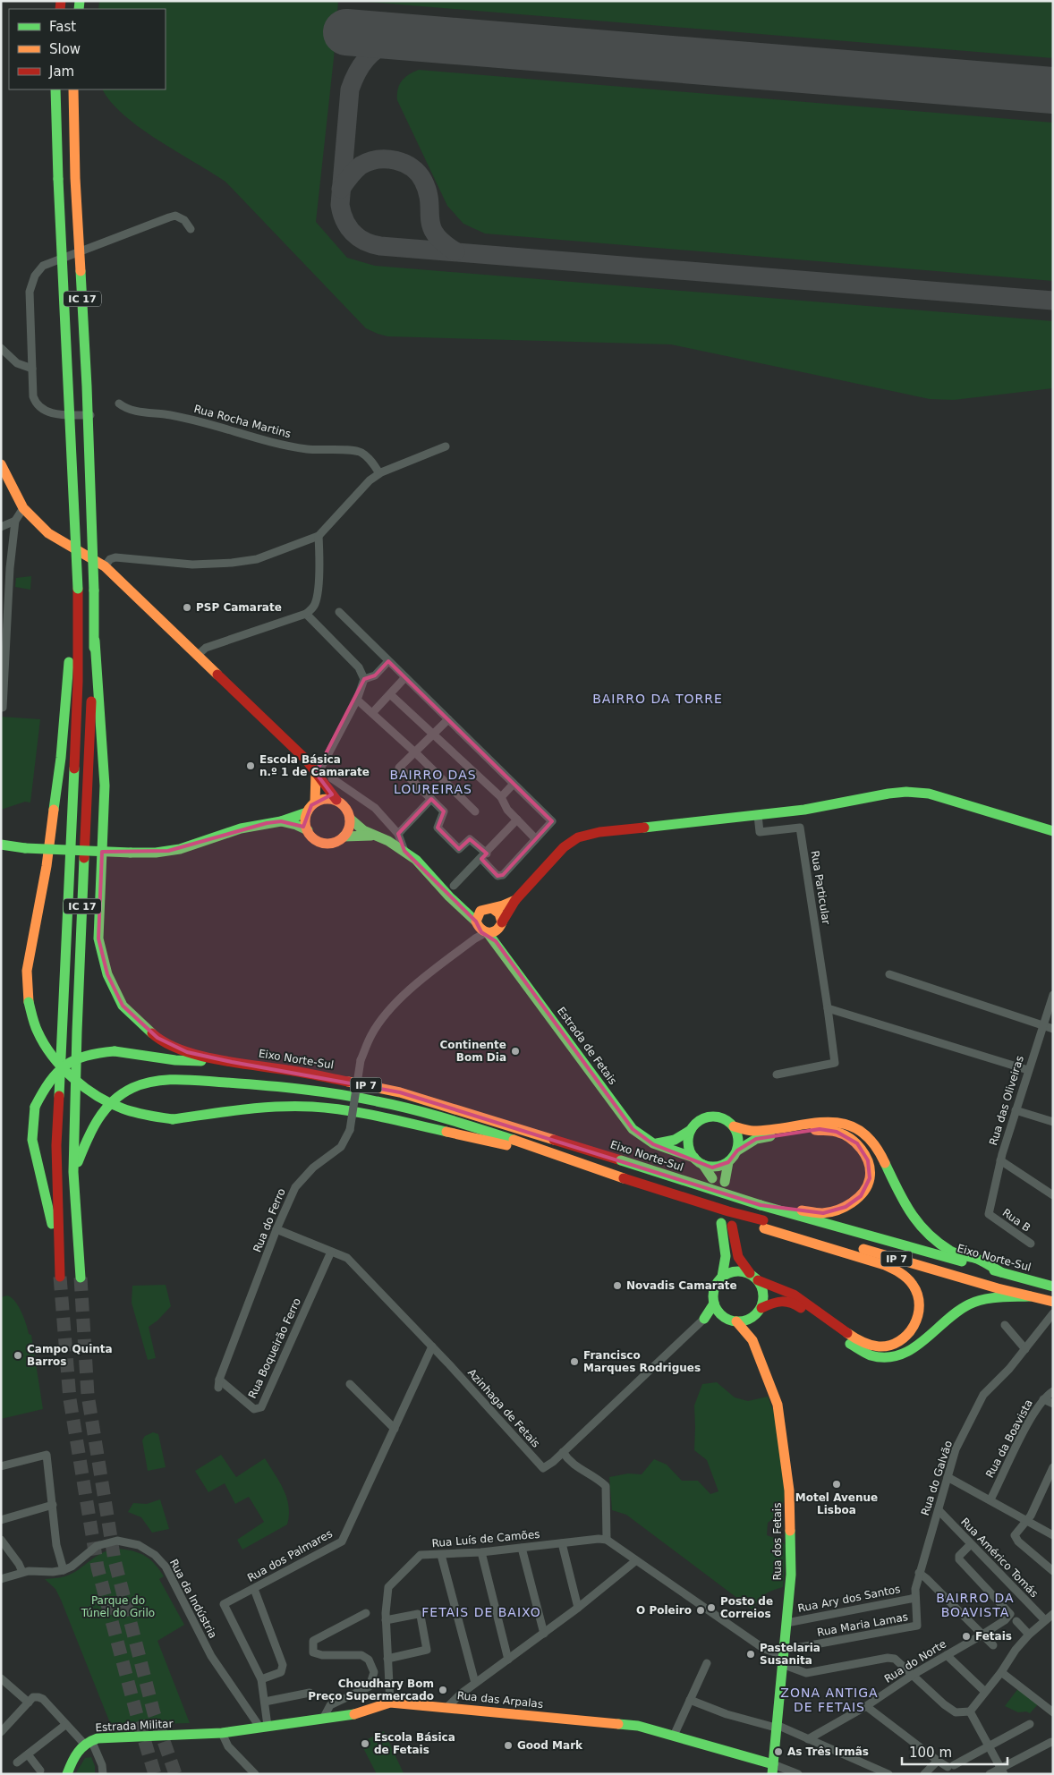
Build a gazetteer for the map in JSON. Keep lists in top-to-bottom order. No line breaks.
{"streets":{"main road":["IC 17","Estrada de Fetais","Eixo Norte-Sul","IP 7","Rua dos Fetais","Rua das Arpalas","Estrada Militar"],"street":["Rua Rocha Martins","Rua Particular","Rua das Oliveiras","Rua do Ferro","Rua B","Rua Boqueirão Ferro","Azinhaga de Fetais","Rua da Boavista","Rua do Galvão","Rua Luís de Camões","Rua dos Palmares","Rua Américo Tomás","Rua da Indústria","Rua Ary dos Santos","Rua Maria Lamas","Rua do Norte"]},"crossings":[["Estrada de Fetais","Rua do Ferro"],["Rua das Oliveiras","Rua B"],["Rua do Ferro","Rua Boqueirão Ferro"],["Rua do Ferro","Azinhaga de Fetais"],["Rua Boqueirão Ferro","Azinhaga de Fetais"],["Azinhaga de Fetais","Rua dos Palmares"],["Rua do Galvão","Rua Américo Tomás"],["Rua do Galvão","Rua Ary dos Santos"],["Rua do Galvão","Rua Maria Lamas"],["Rua Luís de Camões","Rua das Arpalas"],["Rua dos Fetais","Rua Ary dos Santos"],["Rua dos Fetais","Rua Maria Lamas"],["Rua dos Fetais","Rua das Arpalas"],["Rua dos Palmares","Rua da Indústria"],["Rua dos Palmares","Rua das Arpalas"],["Rua Américo Tomás","Rua do Norte"],["Rua da Indústria","Rua das Arpalas"],["Rua Ary dos Santos","Rua Maria Lamas"],["Rua das Arpalas","Estrada Militar"]],"districts":["BAIRRO DA TORRE","BAIRRO DAS LOUREIRAS","BAIRRO DA BOAVISTA","FETAIS DE BAIXO","ZONA ANTIGA DE FETAIS"],"parks":["Parque do Túnel do Grilo"],"places":["PSP Camarate","Escola Básica n.º 1 de Camarate","Continente Bom Dia","Novadis Camarate","Campo Quinta Barros","Francisco Marques Rodrigues","Motel Avenue Lisboa","Posto de Correios","O Poleiro","Fetais","Pastelaria Susanita","Choudhary Bom Preço Supermercado","Escola Básica de Fetais","Good Mark","As Três Irmãs"],"legend":["Fast","Slow","Jam"],"scale_bar":"100 m"}
